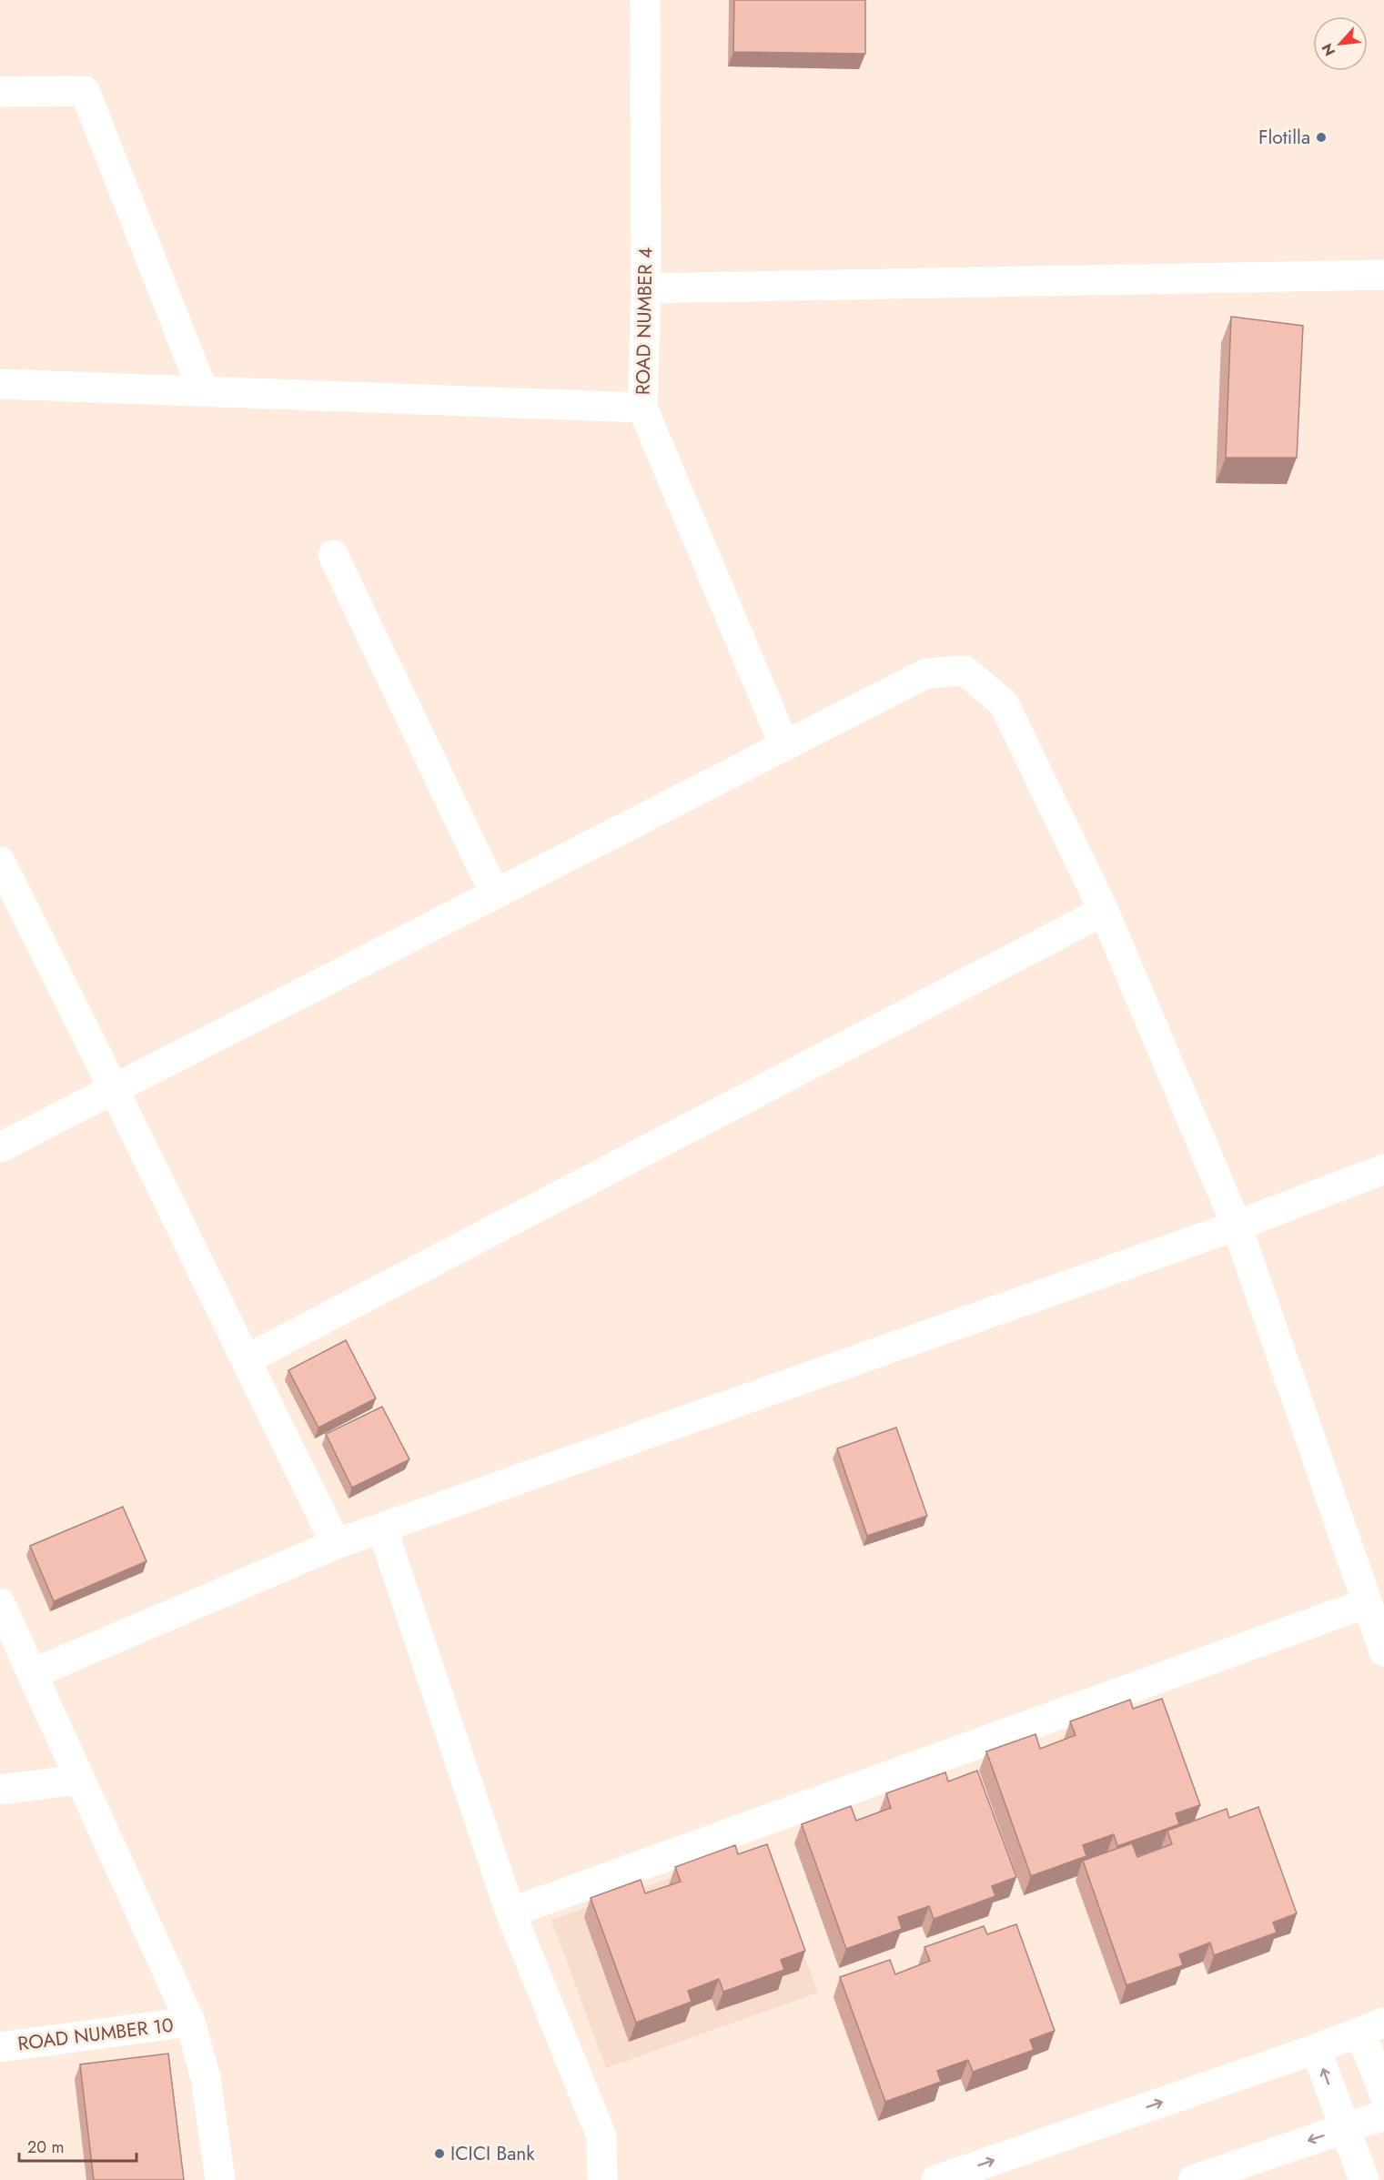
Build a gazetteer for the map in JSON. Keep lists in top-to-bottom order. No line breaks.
{"streets":{"street":["ROAD NUMBER 4","ROAD NUMBER 10"]},"places":["Flotilla","ICICI Bank"],"scale_bar":"20 m","north":"bottom left"}
